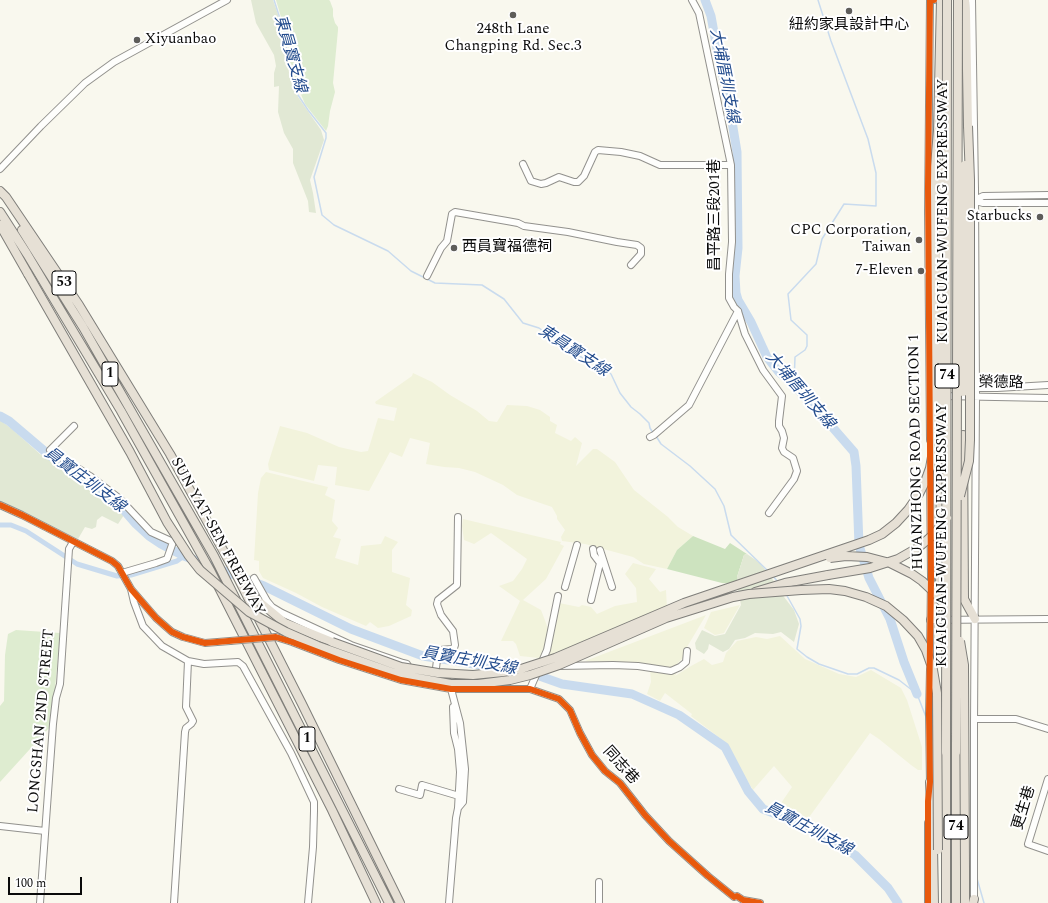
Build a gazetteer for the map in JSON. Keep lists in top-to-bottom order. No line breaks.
{"streets":{"highway":["KUAIGUAN-WUFENG EXPRESSWAY","53","1","74","SUN YAT-SEN FREEWAY"],"street":["昌平路三段201巷","榮德路","HUANZHONG ROAD SECTION 1","LONGSHAN 2ND STREET","同志巷","更生巷"]},"crossings":[["74","HUANZHONG ROAD SECTION 1"],["榮德路","HUANZHONG ROAD SECTION 1"]],"water":["東員寶支線","大埔厝圳支線","員寶庄圳支線"],"places":["紐約家具設計中心","248th Lane Changping Rd. Sec.3","Xiyuanbao","Starbucks","CPC Corporation, Taiwan","西員寶福德祠","7-Eleven"],"scale_bar":"100 m"}
